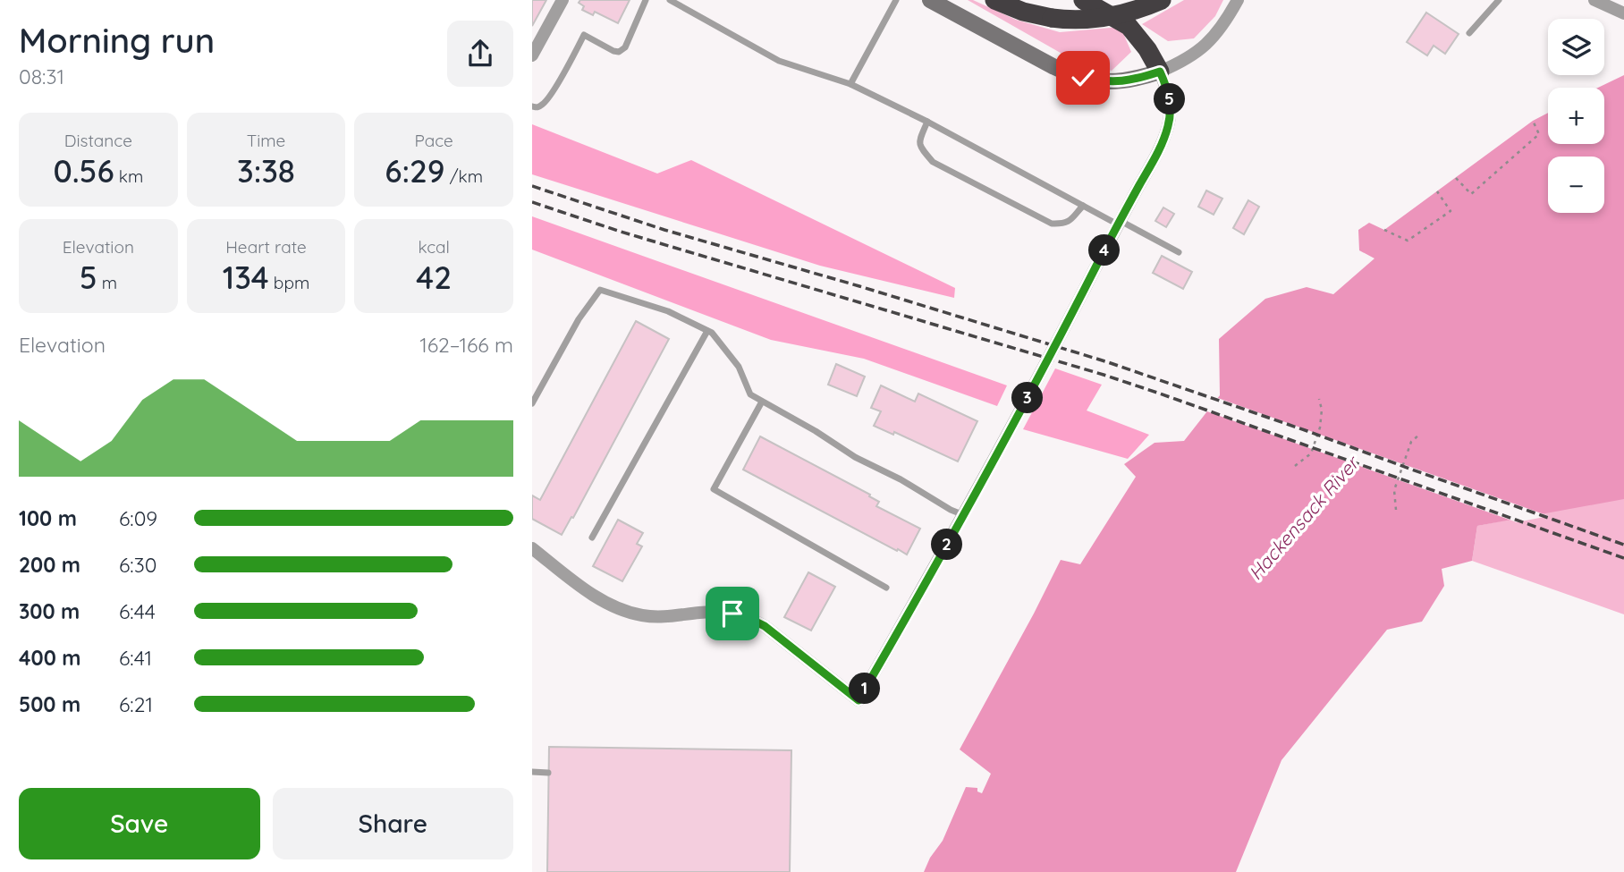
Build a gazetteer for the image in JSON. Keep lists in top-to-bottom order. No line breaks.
{"water":["Hackensack River"],"page":{"heading":["Morning run","08:31"],"map_buttons":["+","−"],"pins":["5","4","3","2","1"],"stats":[["Distance","0.56 km"],["Time","3:38"],["Pace","6:29 /km"],["Elevation","5 m"],["Heart rate","134 bpm"],["kcal","42"]],"chart":["Elevation","162–166 m"],"list":[{"name":"100 m","note":"6:09"},{"name":"200 m","note":"6:30"},{"name":"300 m","note":"6:44"},{"name":"400 m","note":"6:41"},{"name":"500 m","note":"6:21"}],"buttons":["Save","Share"]}}
